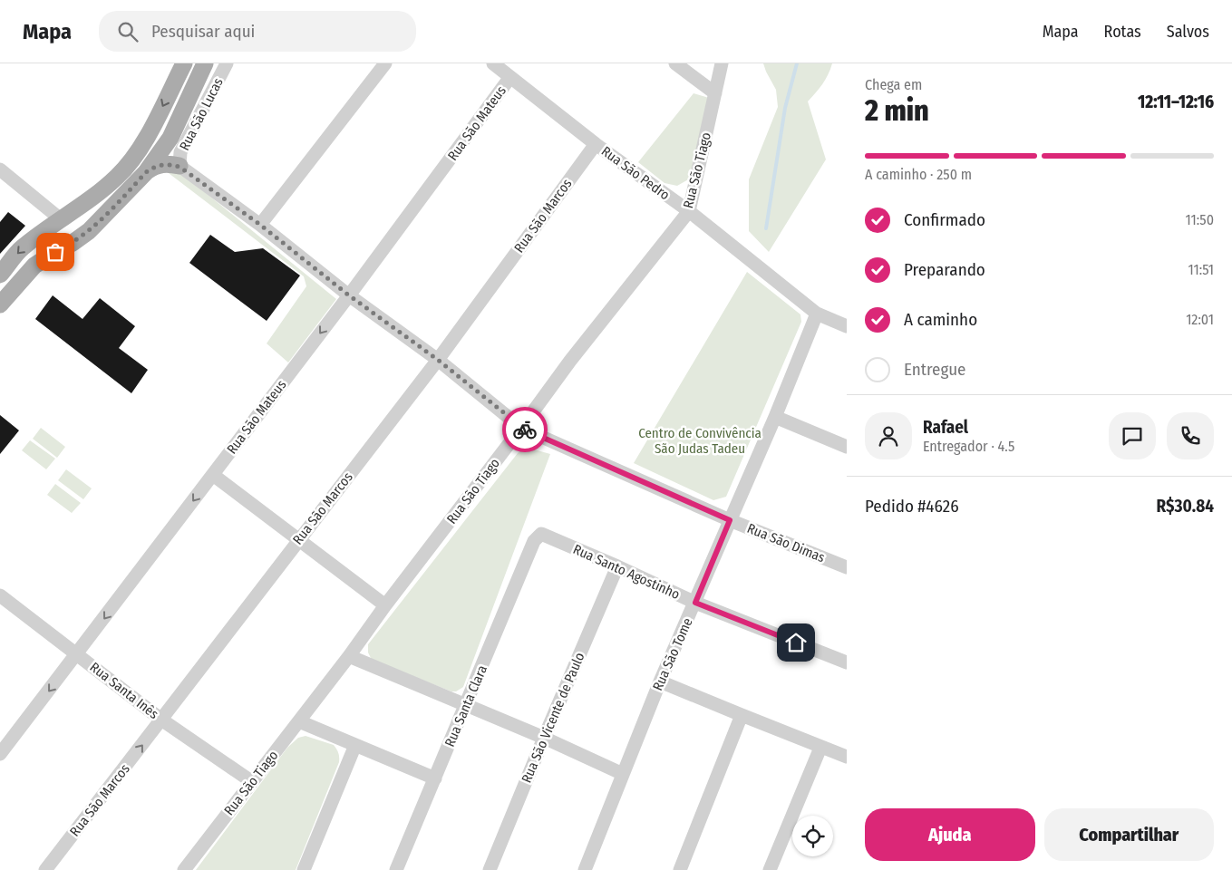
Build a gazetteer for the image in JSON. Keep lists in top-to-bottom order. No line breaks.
{"streets":{"street":["Rua São Lucas","Rua São Mateus","Rua São Tiago","Rua São Pedro","Rua São Marcos","Rua São Dimas","Rua Santo Agostinho","Rua São Tome","Rua Santa Inês","Rua Santa Clara","Rua São Vicente de Paulo"]},"crossings":[["Rua São Lucas","Rua São Dimas"],["Rua São Mateus","Rua São Pedro"],["Rua São Mateus","Rua São Dimas"],["Rua São Mateus","Rua Santa Inês"],["Rua São Tiago","Rua São Pedro"],["Rua São Tiago","Rua São Dimas"],["Rua São Tiago","Rua Santa Inês"],["Rua São Pedro","Rua São Marcos"],["Rua São Pedro","Rua São Tome"],["Rua São Marcos","Rua São Dimas"],["Rua São Marcos","Rua Santa Inês"],["Rua São Dimas","Rua São Tome"],["Rua Santo Agostinho","Rua São Tome"],["Rua Santo Agostinho","Rua Santa Clara"],["Rua Santo Agostinho","Rua São Vicente de Paulo"]],"one_way":["Rua São Mateus"],"parks":["Centro de Convivência São Judas Tadeu"],"page":{"header":"Mapa","search":"Pesquisar aqui","nav":["Mapa","Rotas","Salvos"],"heading":["2 min","Chega em","12:11–12:16"],"panel":["Rafael","Entregador · 4.5","Pedido #4626","R$30.84"],"bar":"A caminho · 250 m","list":[["Confirmado","11:50"],["Preparando","11:51"],["A caminho","12:01"],"Entregue"],"buttons":["Ajuda","Compartilhar"]}}
